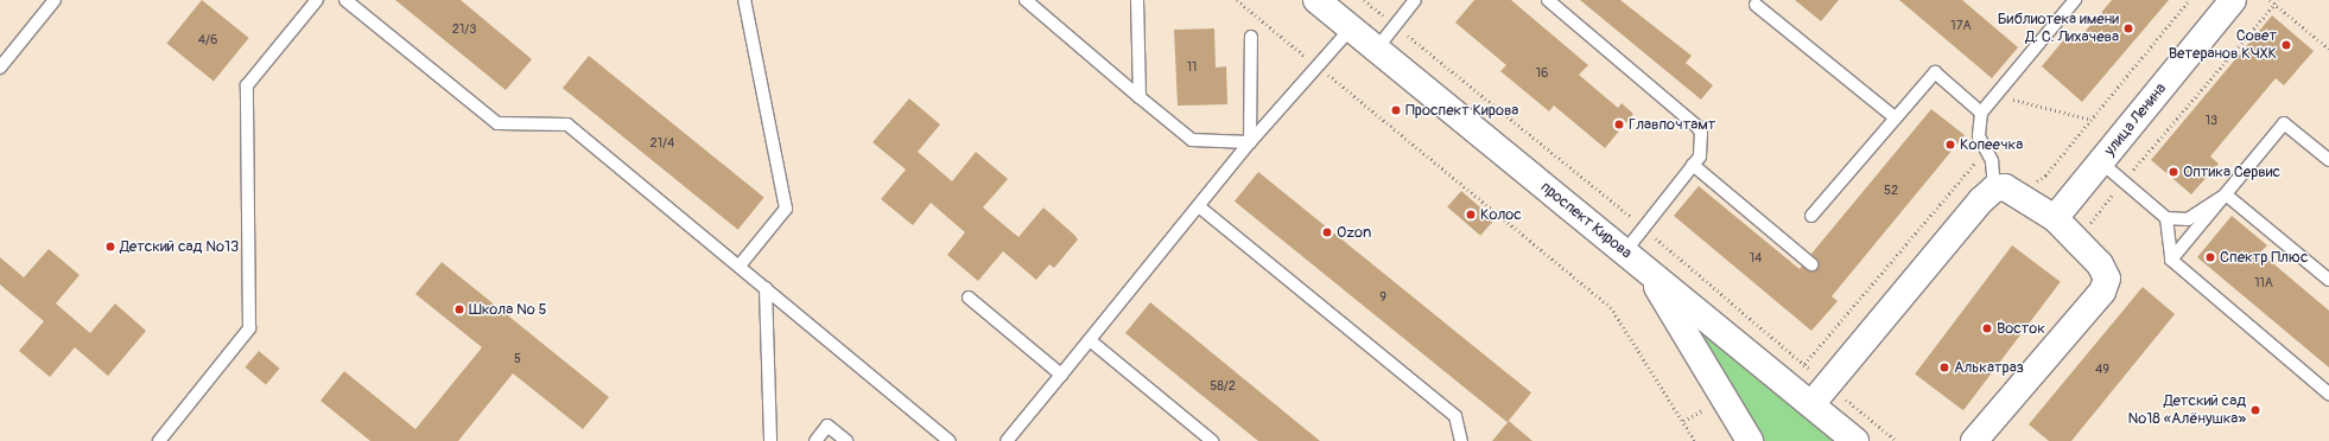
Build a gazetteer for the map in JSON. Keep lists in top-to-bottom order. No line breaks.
{"streets":{"street":["улица Ленина","проспект Кирова"]},"places":["Библиотека имени Д. С. Лихачева","Совет Ветеранов КЧХК","Проспект Кирова","Главпочтамт","Копеечка","Оптика Сервис","Колос","Ozon","Детский сад №13","Спектр Плюс","Школа № 5","Восток","Алькатраз","Детский сад №18 «Алёнушка»"],"house_numbers":["17А","21/3","4/6","11","16","13","21/4","52","14","11А","9","5","49","58/2"]}
